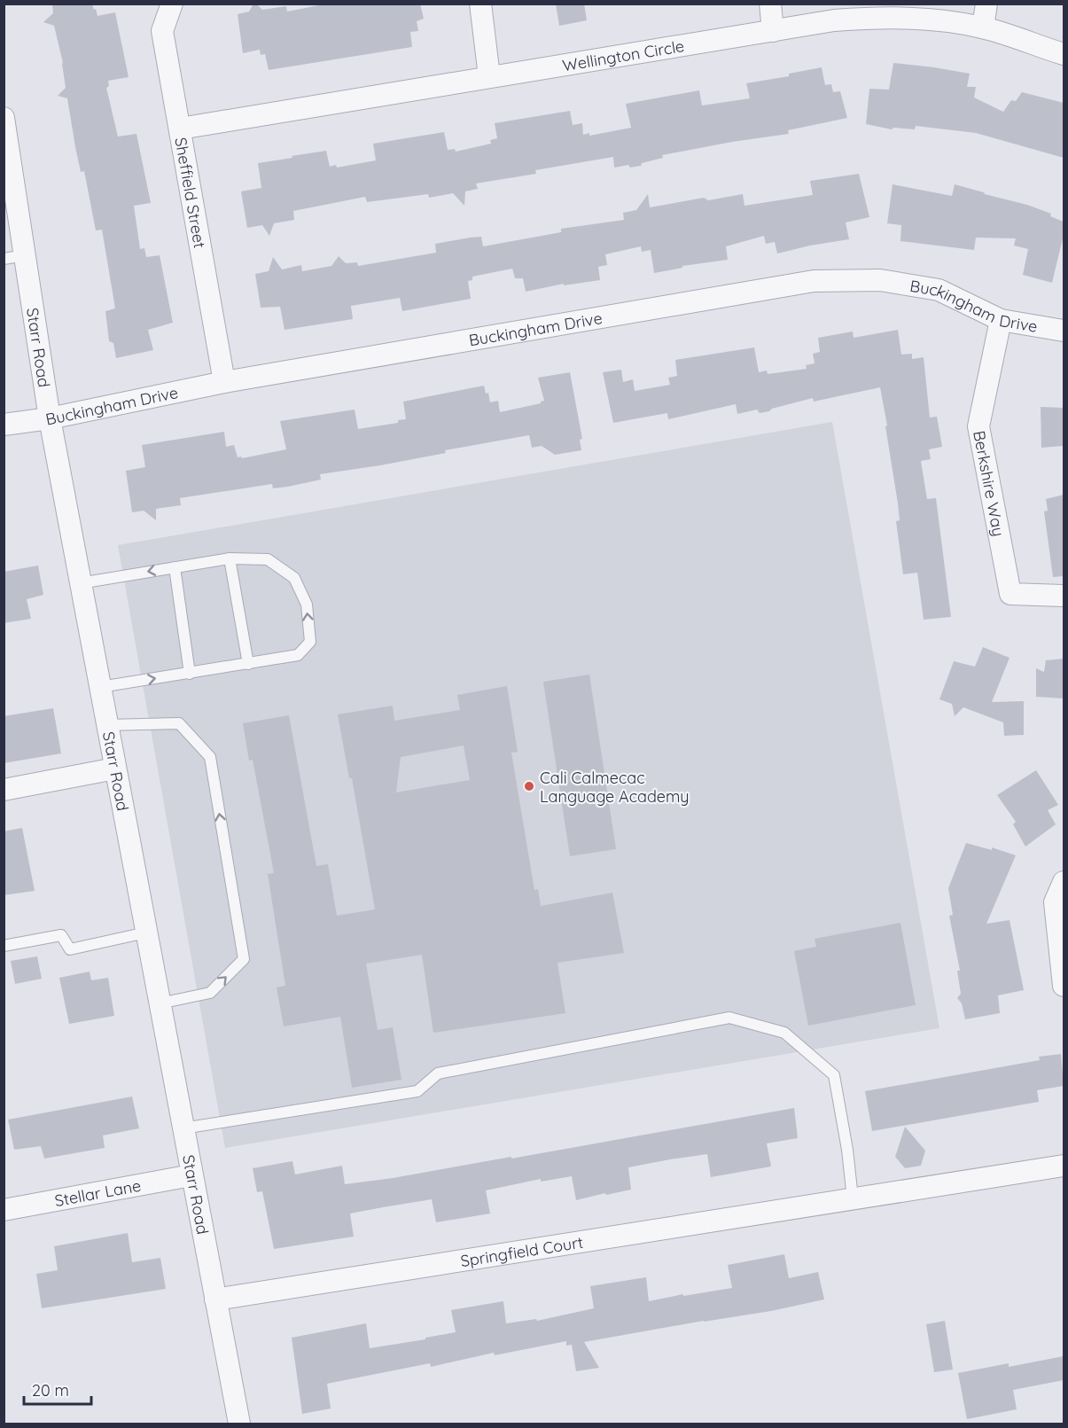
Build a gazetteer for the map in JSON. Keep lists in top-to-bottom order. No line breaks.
{"streets":{"street":["Wellington Circle","Sheffield Street","Buckingham Drive","Starr Road","Berkshire Way","Stellar Lane","Springfield Court"]},"crossings":[["Wellington Circle","Sheffield Street"],["Sheffield Street","Buckingham Drive"],["Buckingham Drive","Starr Road"],["Buckingham Drive","Berkshire Way"],["Starr Road","Stellar Lane"],["Starr Road","Springfield Court"]],"places":["Cali Calmecac Language Academy"],"scale_bar":"20 m"}
